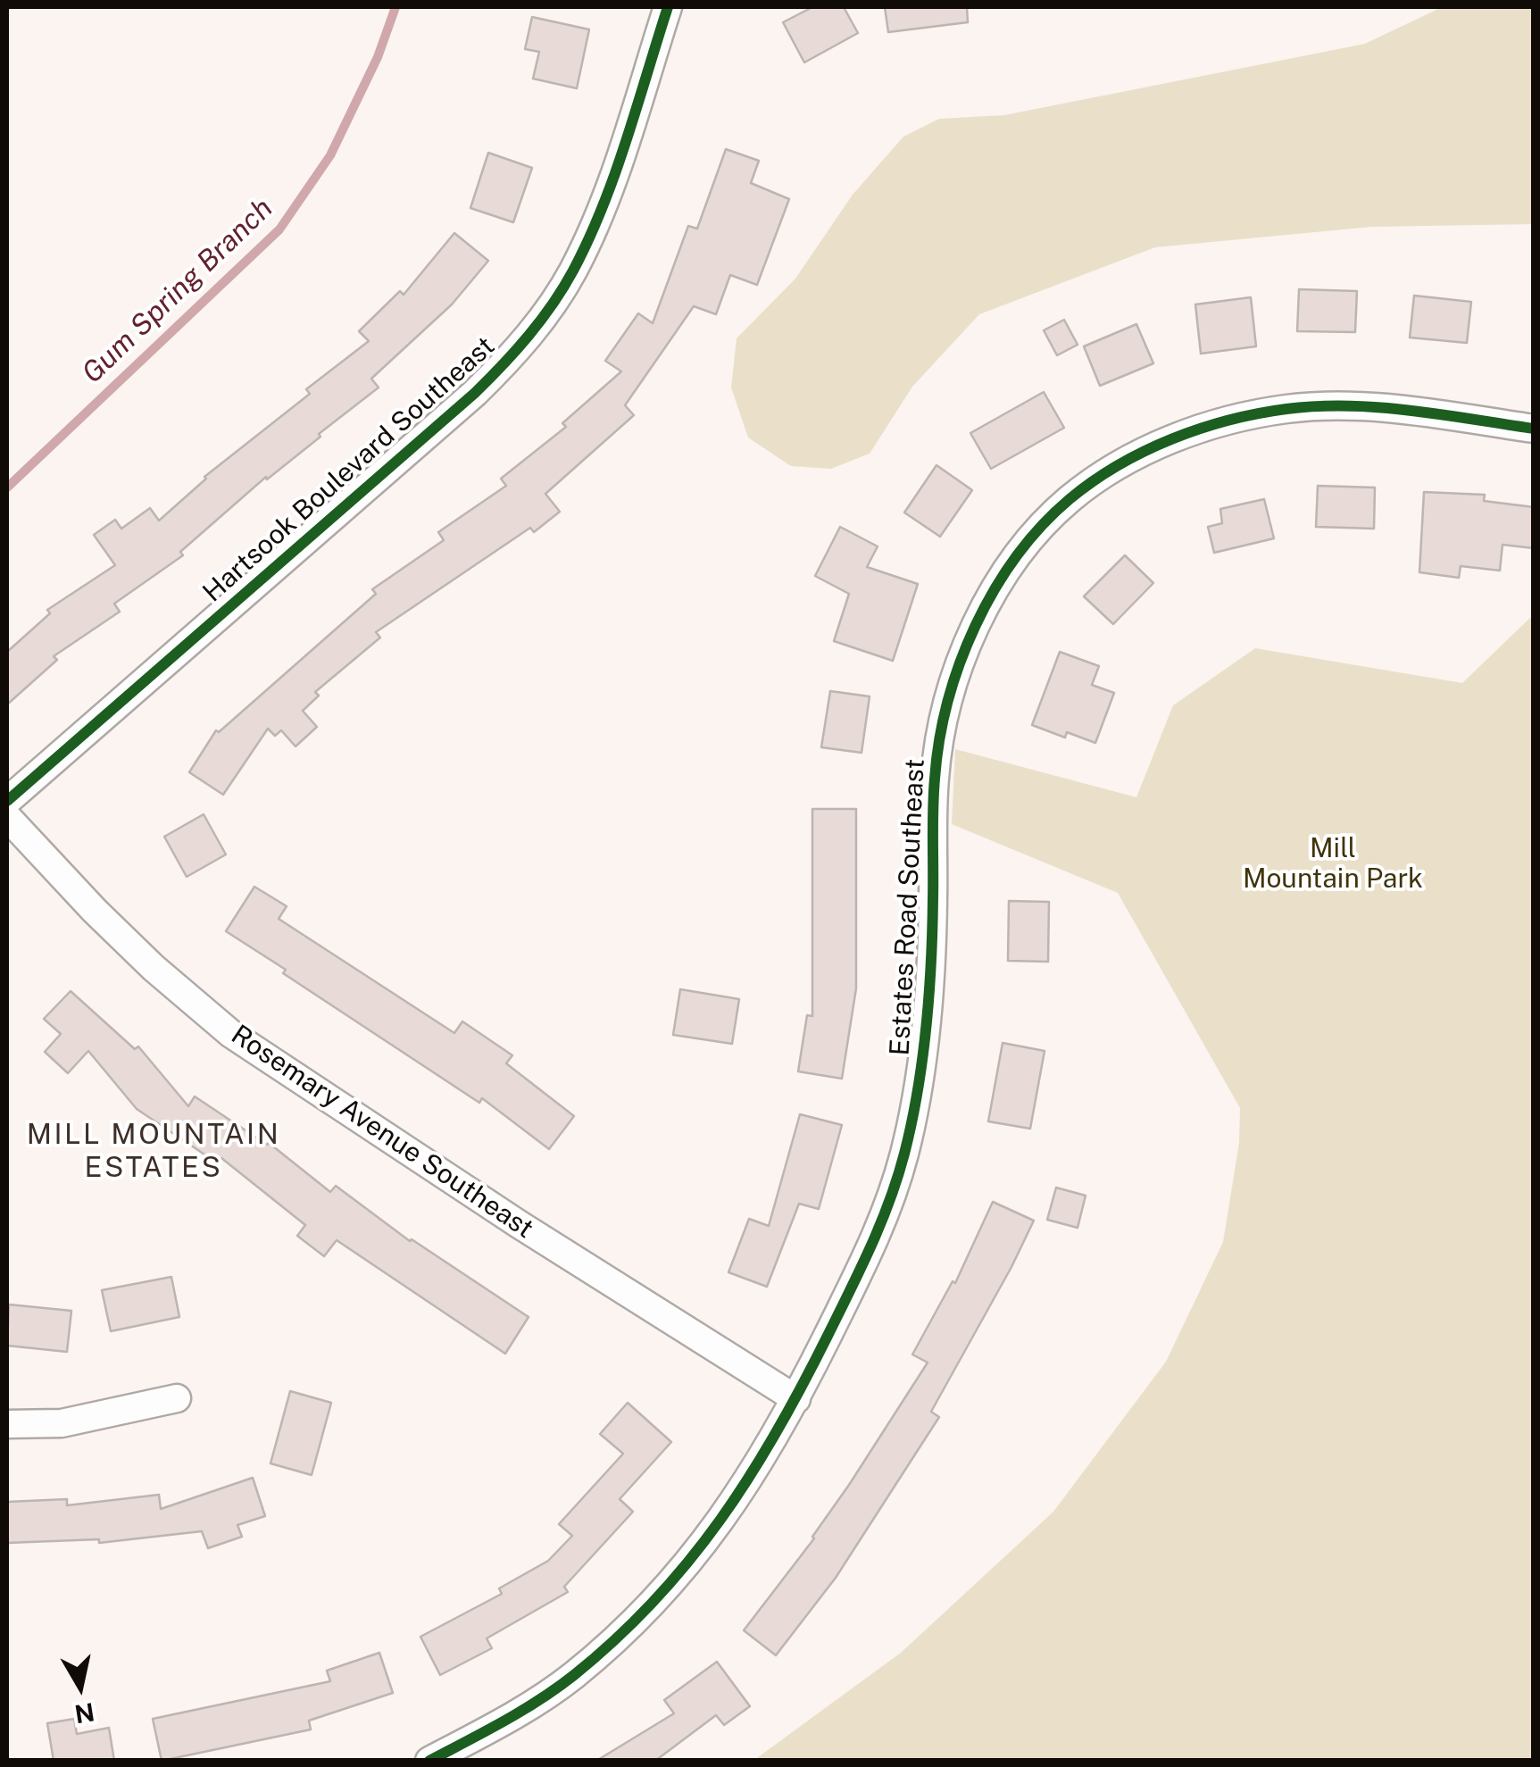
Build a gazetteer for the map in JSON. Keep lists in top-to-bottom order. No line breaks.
{"streets":{"street":["Hartsook Boulevard Southeast","Estates Road Southeast","Rosemary Avenue Southeast"]},"crossings":[["Estates Road Southeast","Rosemary Avenue Southeast"]],"districts":["MILL MOUNTAIN ESTATES"],"water":["Gum Spring Branch"],"parks":["Mill Mountain Park"],"north":"bottom"}
